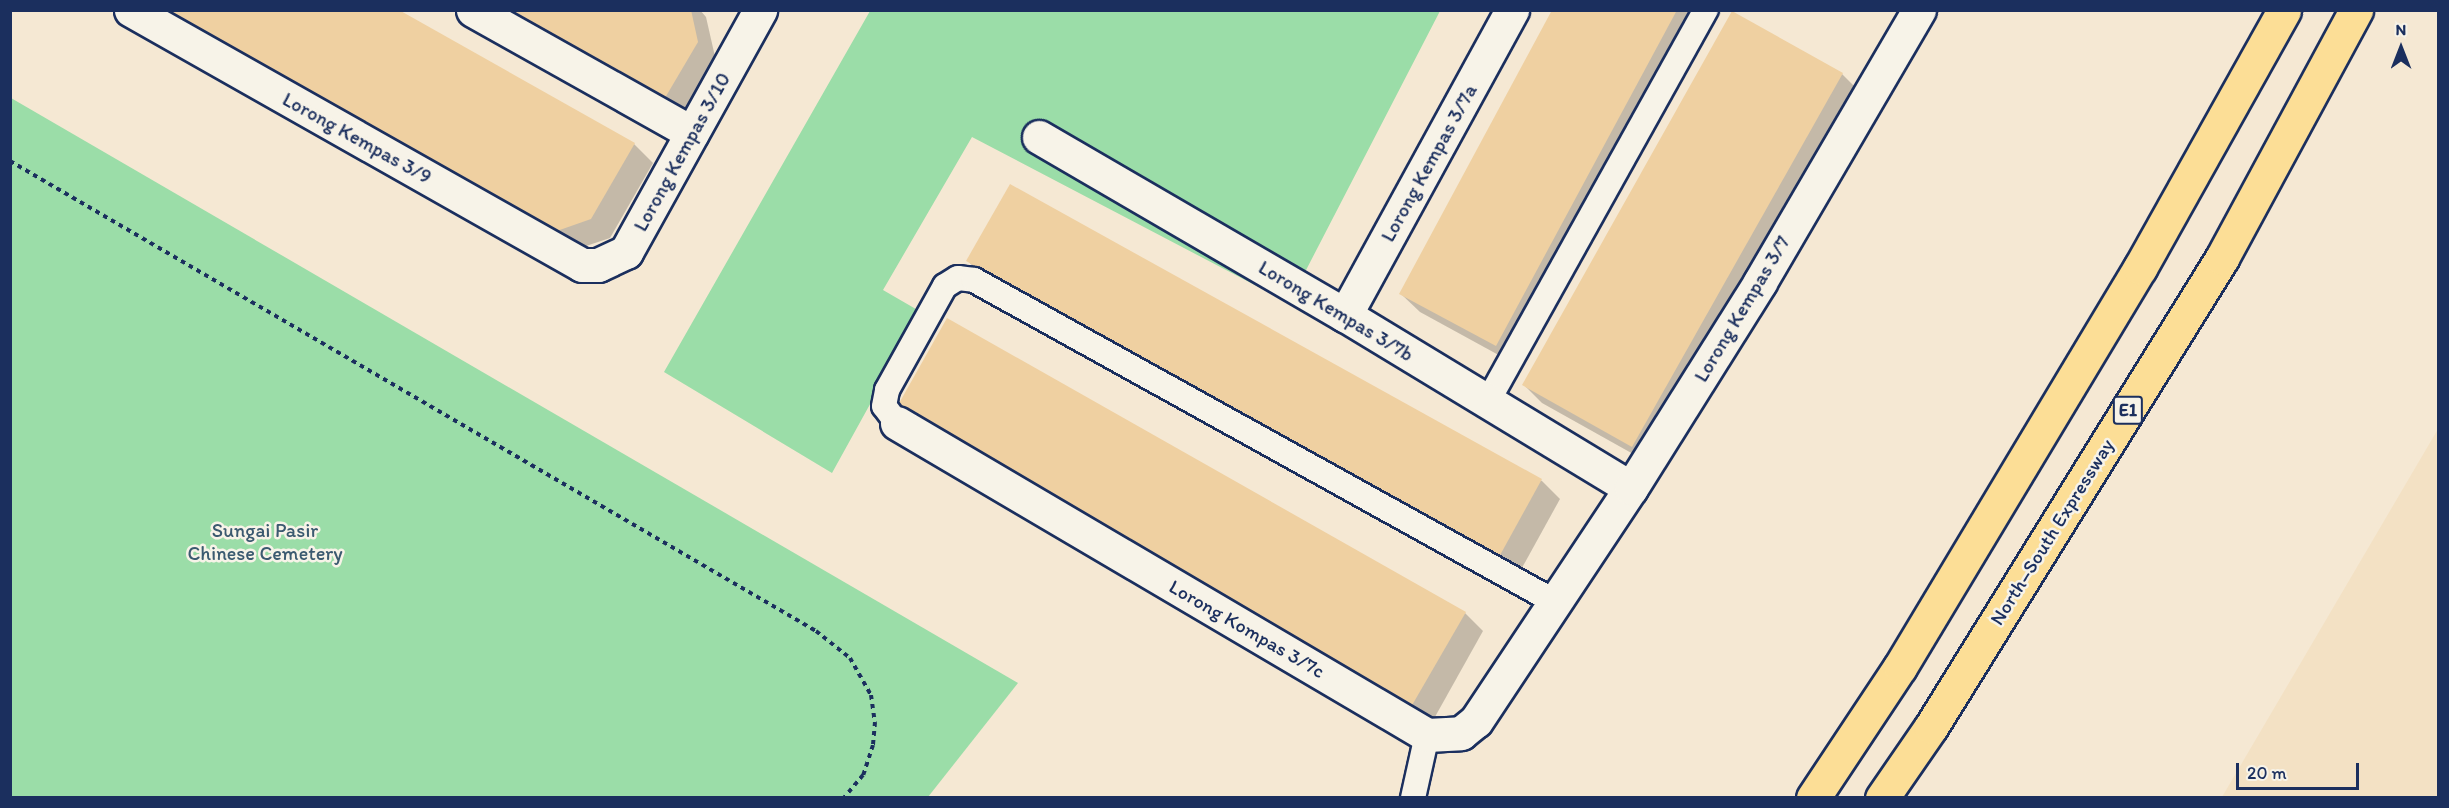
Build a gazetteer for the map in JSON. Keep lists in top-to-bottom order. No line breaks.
{"streets":{"highway":["E1","North–South Expressway"],"street":["Lorong Kempas 3/9","Lorong Kempas 3/10","Lorong Kempas 3/7a","Lorong Kempas 3/7","Lorong Kempas 3/7b","Lorong Kompas 3/7c"]},"crossings":[["Lorong Kempas 3/9","Lorong Kempas 3/10"],["Lorong Kempas 3/7a","Lorong Kempas 3/7b"],["Lorong Kempas 3/7","Lorong Kempas 3/7b"]],"parks":["Sungai Pasir Chinese Cemetery"],"scale_bar":"20 m","north":"top"}
